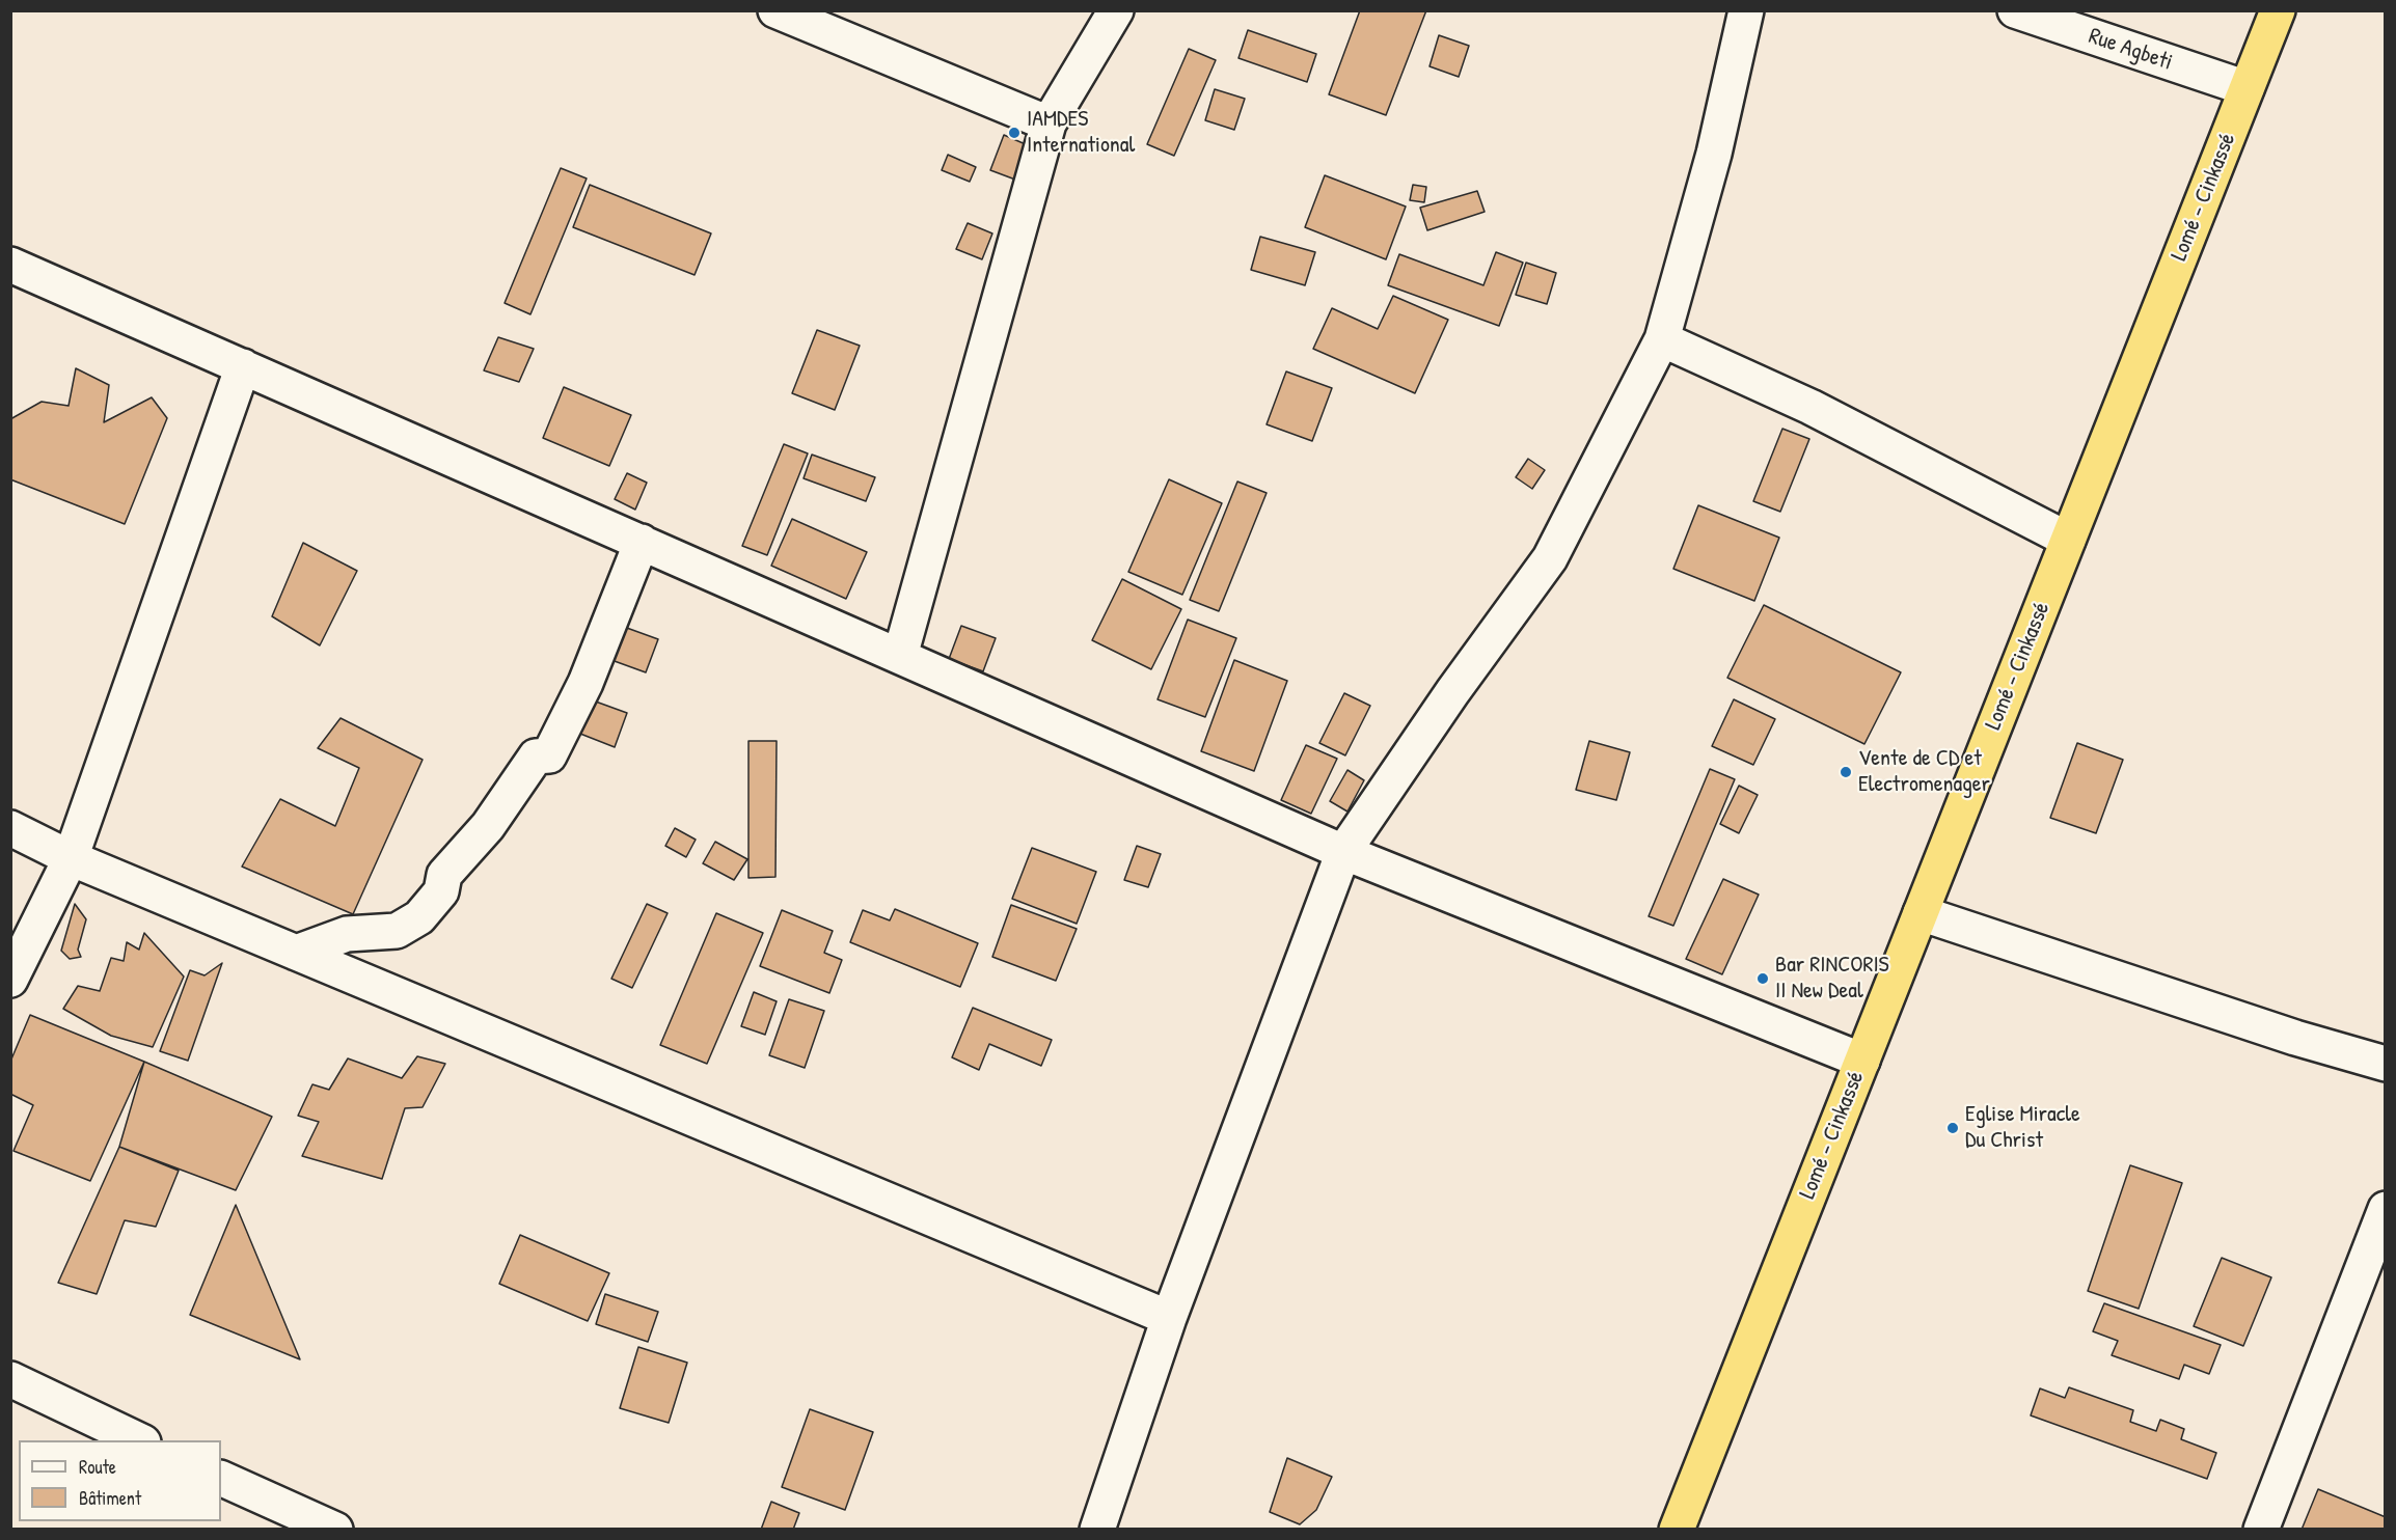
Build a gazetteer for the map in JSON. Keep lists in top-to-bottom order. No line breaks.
{"streets":{"highway":["Lomé - Cinkassé"],"street":["Rue Agbeti"]},"crossings":[["Rue Agbeti","Lomé - Cinkassé"]],"places":["IAMDES International","Vente de CD et Electromenager","Bar RINCORIS II New Deal","Eglise Miracle Du Christ"],"legend":["Route","Bâtiment"]}
